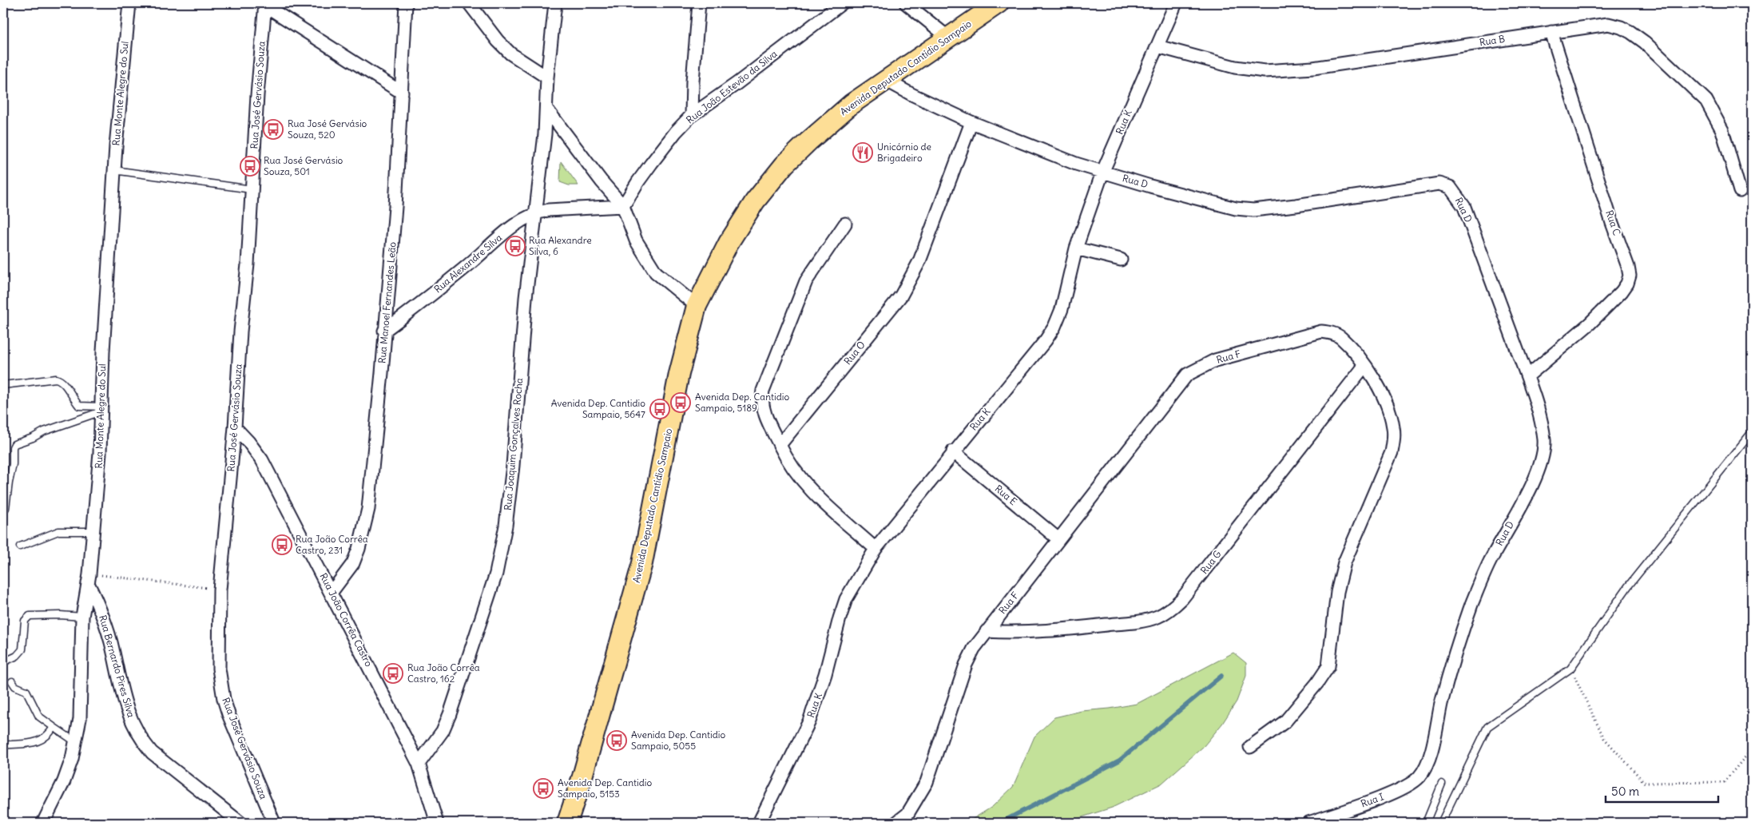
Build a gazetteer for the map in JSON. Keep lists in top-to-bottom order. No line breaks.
{"streets":{"main road":["Avenida Deputado Cantídio Sampaio"],"street":["Rua B","Rua João Estevão da Silva","Rua Monte Alegre do Sul","Rua José Gervásio Souza","Rua K","Rua D","Rua C","Rua Alexandre Silva","Rua Manoel Fernandes Leão","Rua O","Rua F","Rua Joaquim Gonçalves Rocha","Rua E","Rua G","Rua João Corrêa Castro","Rua Bernardo Pires Silva","Rua I"]},"crossings":[["Rua B","Rua K"],["Rua B","Rua C"],["Avenida Deputado Cantídio Sampaio","Rua D"],["Rua João Estevão da Silva","Rua Alexandre Silva"],["Rua Monte Alegre do Sul","Rua Bernardo Pires Silva"],["Rua José Gervásio Souza","Rua João Corrêa Castro"],["Rua K","Rua D"],["Rua K","Rua E"],["Rua D","Rua C"],["Rua D","Rua O"],["Rua D","Rua I"],["Rua Alexandre Silva","Rua Manoel Fernandes Leão"],["Rua Alexandre Silva","Rua Joaquim Gonçalves Rocha"],["Rua Manoel Fernandes Leão","Rua João Corrêa Castro"],["Rua F","Rua E"],["Rua F","Rua G"],["Rua Joaquim Gonçalves Rocha","Rua João Corrêa Castro"]],"places":{"bus stop":["Rua José Gervásio Souza, 520","Rua José Gervásio Souza, 501","Rua Alexandre Silva, 6","Avenida Dep. Cantidio Sampaio, 5189","Avenida Dep. Cantidio Sampaio, 5647","Rua João Corrêa Castro, 231","Rua João Corrêa Castro, 162","Avenida Dep. Cantidio Sampaio, 5055","Avenida Dep. Cantidio Sampaio, 5153"],"restaurant":["Unicórnio de Brigadeiro"]},"scale_bar":"50 m"}
